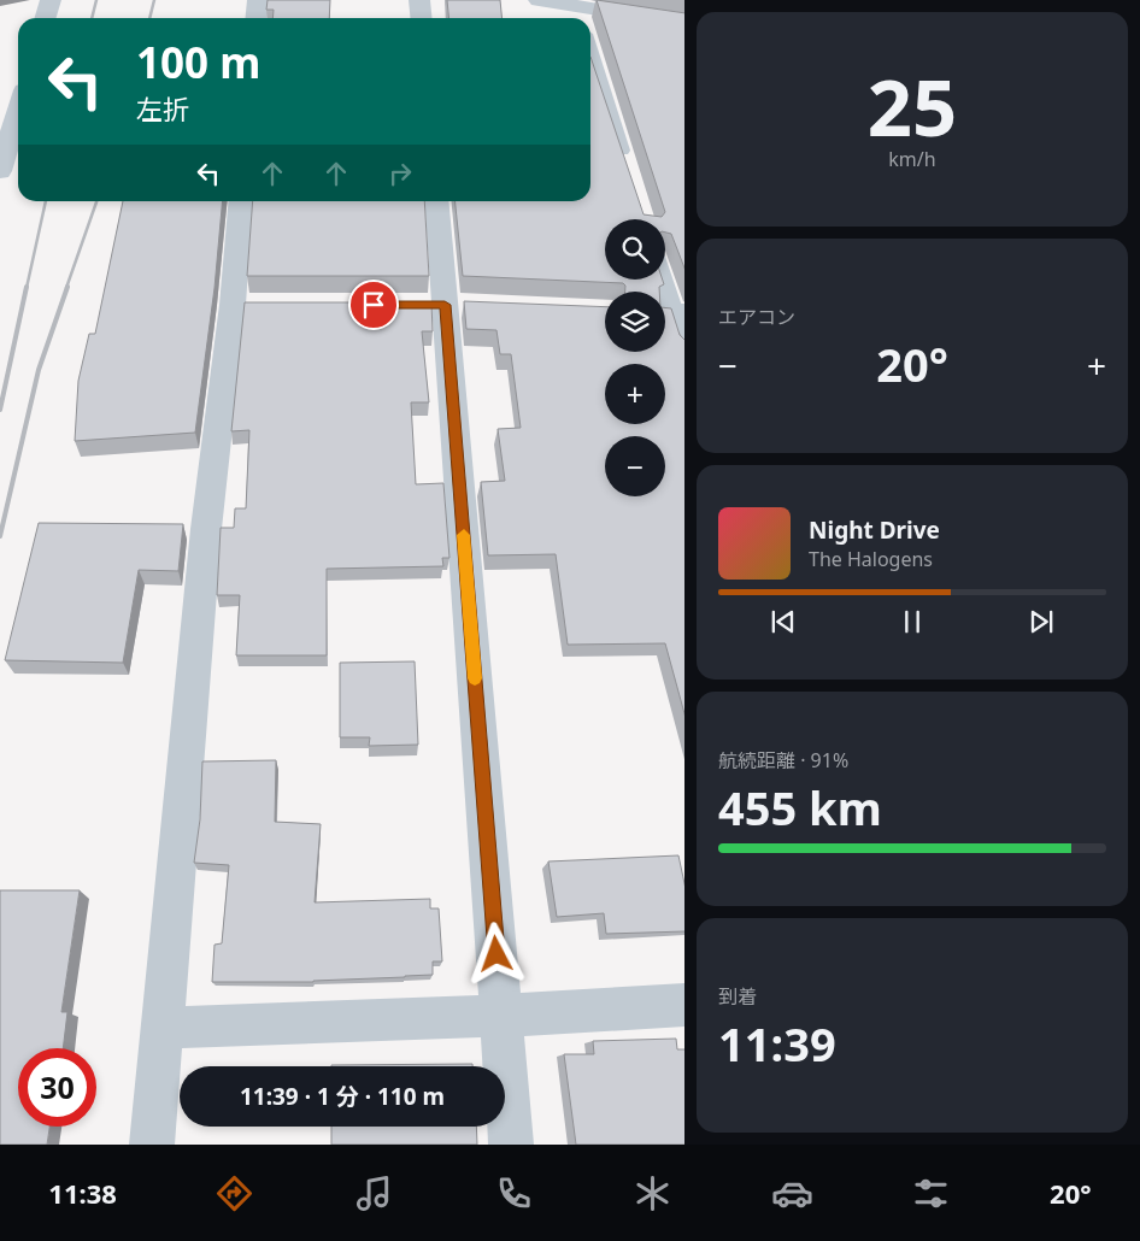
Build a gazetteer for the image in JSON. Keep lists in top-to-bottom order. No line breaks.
{"page":{"tile":[["25","km/h"],"エアコン",["航続距離 · 91%","455 km"],["到着","11:39"]],"turn":["100 m","左折"],"map_buttons":["+","−"],"heat":["−","20°","+"],"song":["Night Drive","The Halogens"],"limit":"30","trip":"11:39 · 1 分 · 110 m","tabs":["11:38","20°"]}}
